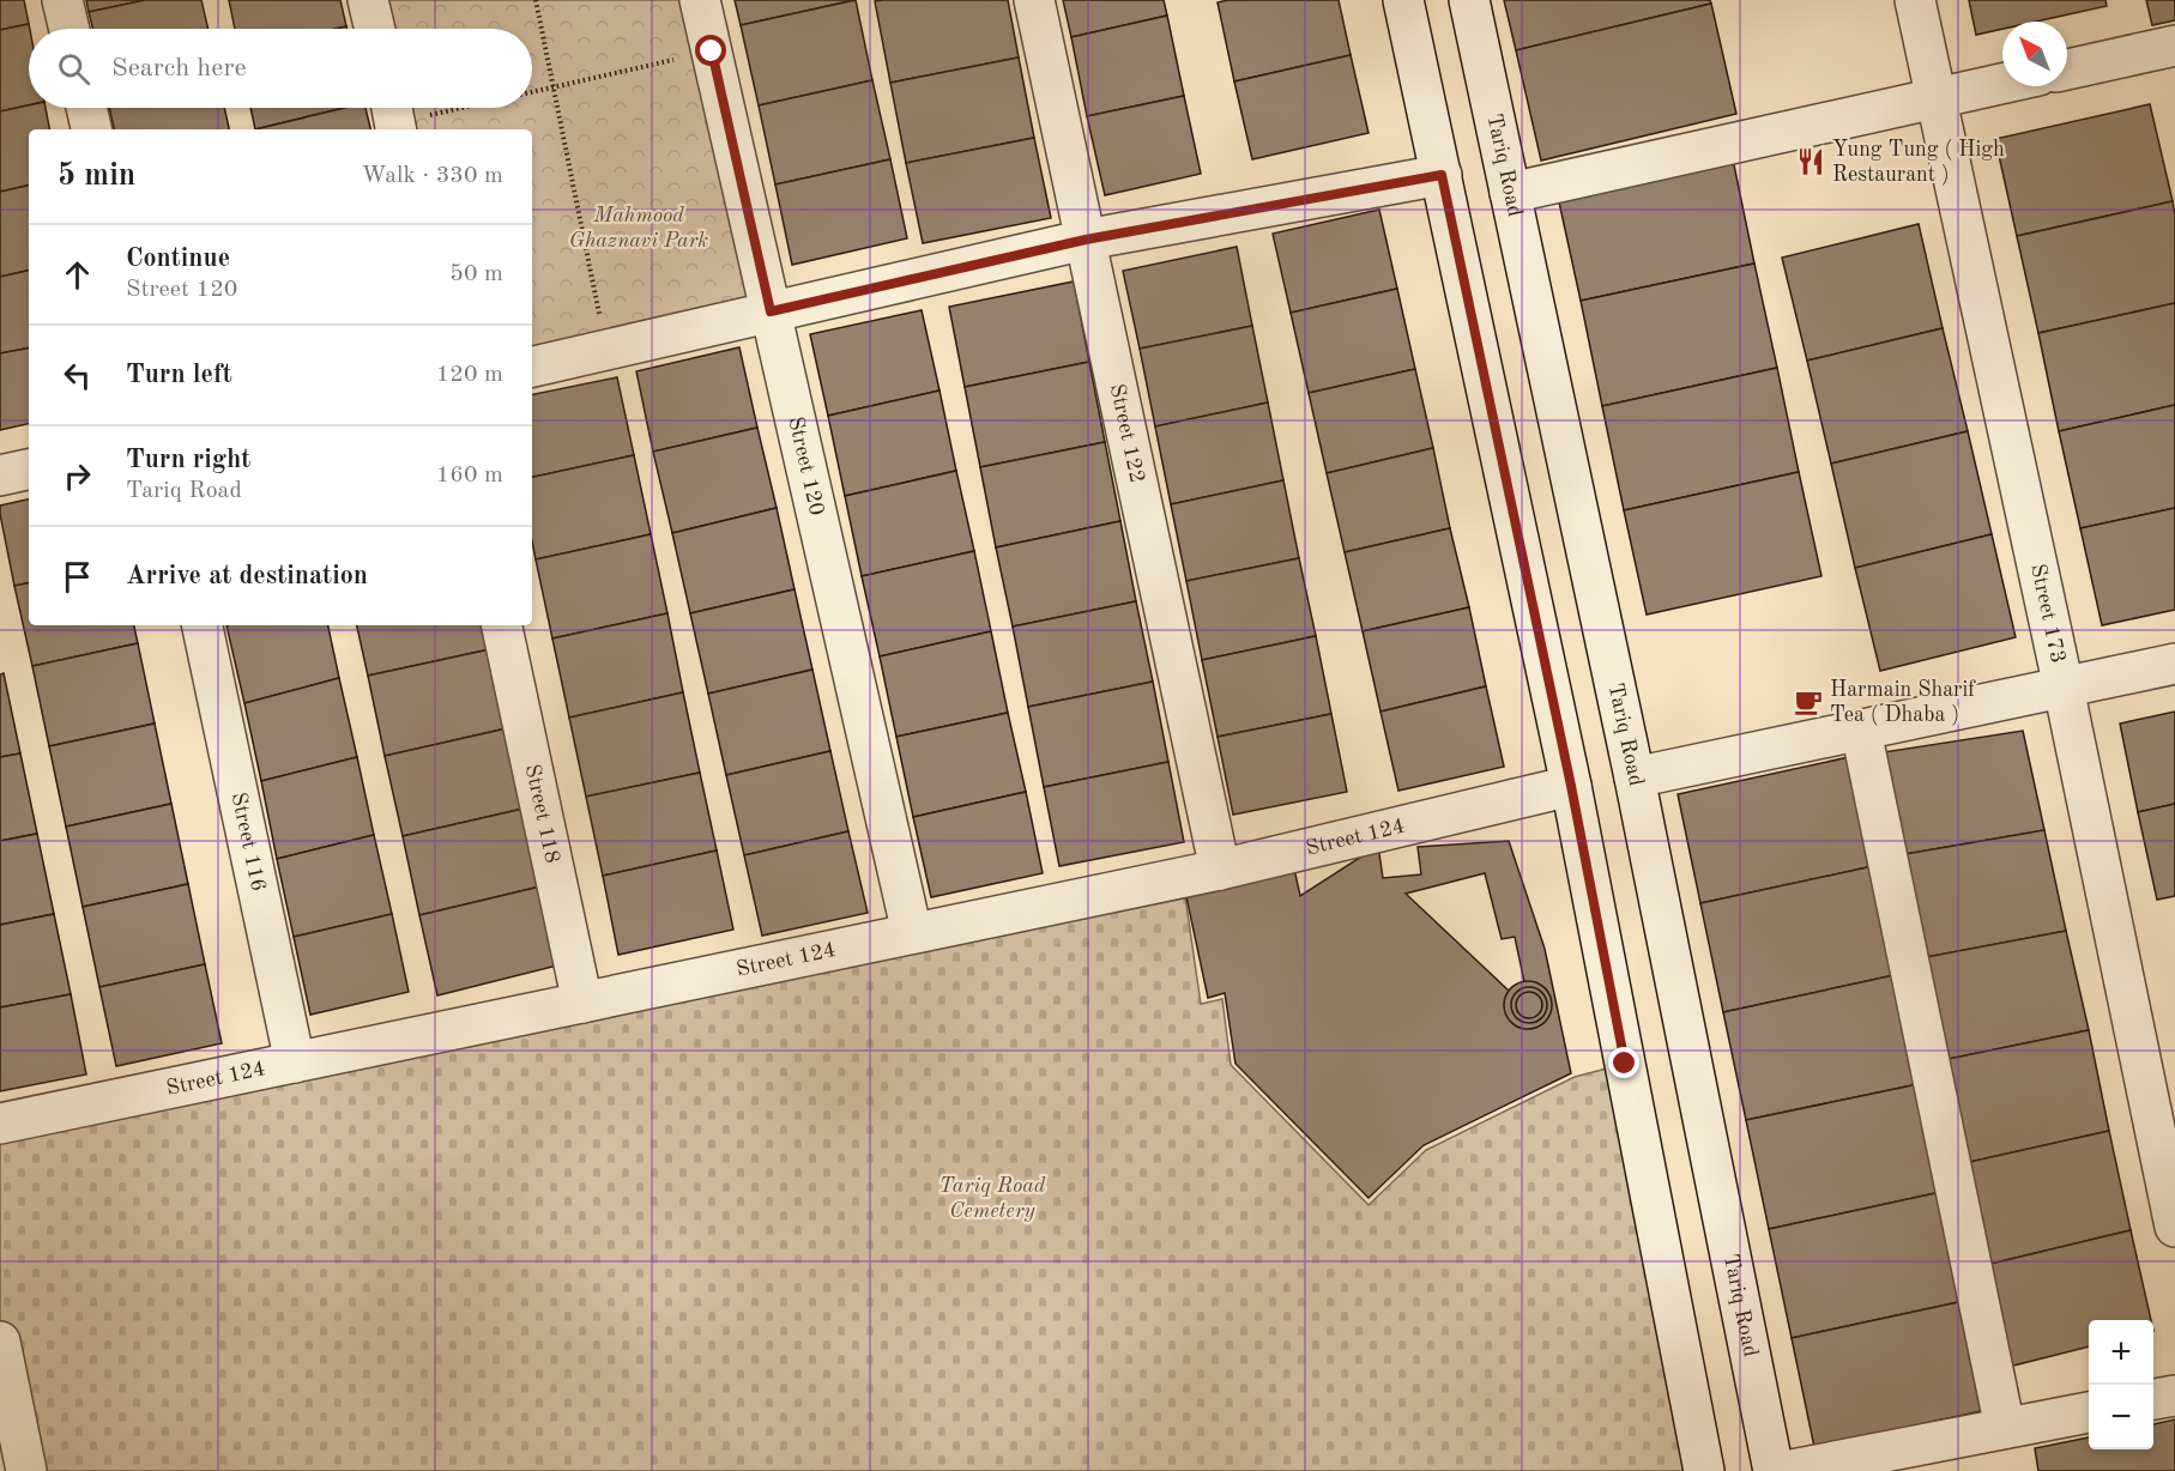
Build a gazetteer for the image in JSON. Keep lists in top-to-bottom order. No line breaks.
{"streets":{"street":["Tariq Road","Street 122","Street 120","Street 173","Street 118","Street 124","Street 116"]},"crossings":[["Street 122","Street 124"],["Street 120","Street 124"],["Street 118","Street 124"],["Street 124","Street 116"]],"parks":["Mahmood Ghaznavi Park","Tariq Road Cemetery"],"places":{"restaurant":["Yung Tung ( High Restaurant )"],"cafe":["Harmain Sharif Tea ( Dhaba )"]},"north":"top left","page":{"search":"Search here","heading":["5 min","Walk · 330 m"],"list":[["Continue","Street 120","50 m"],["Turn left","120 m"],["Turn right","Tariq Road","160 m"],"Arrive at destination"],"map_buttons":["+","−"]}}
